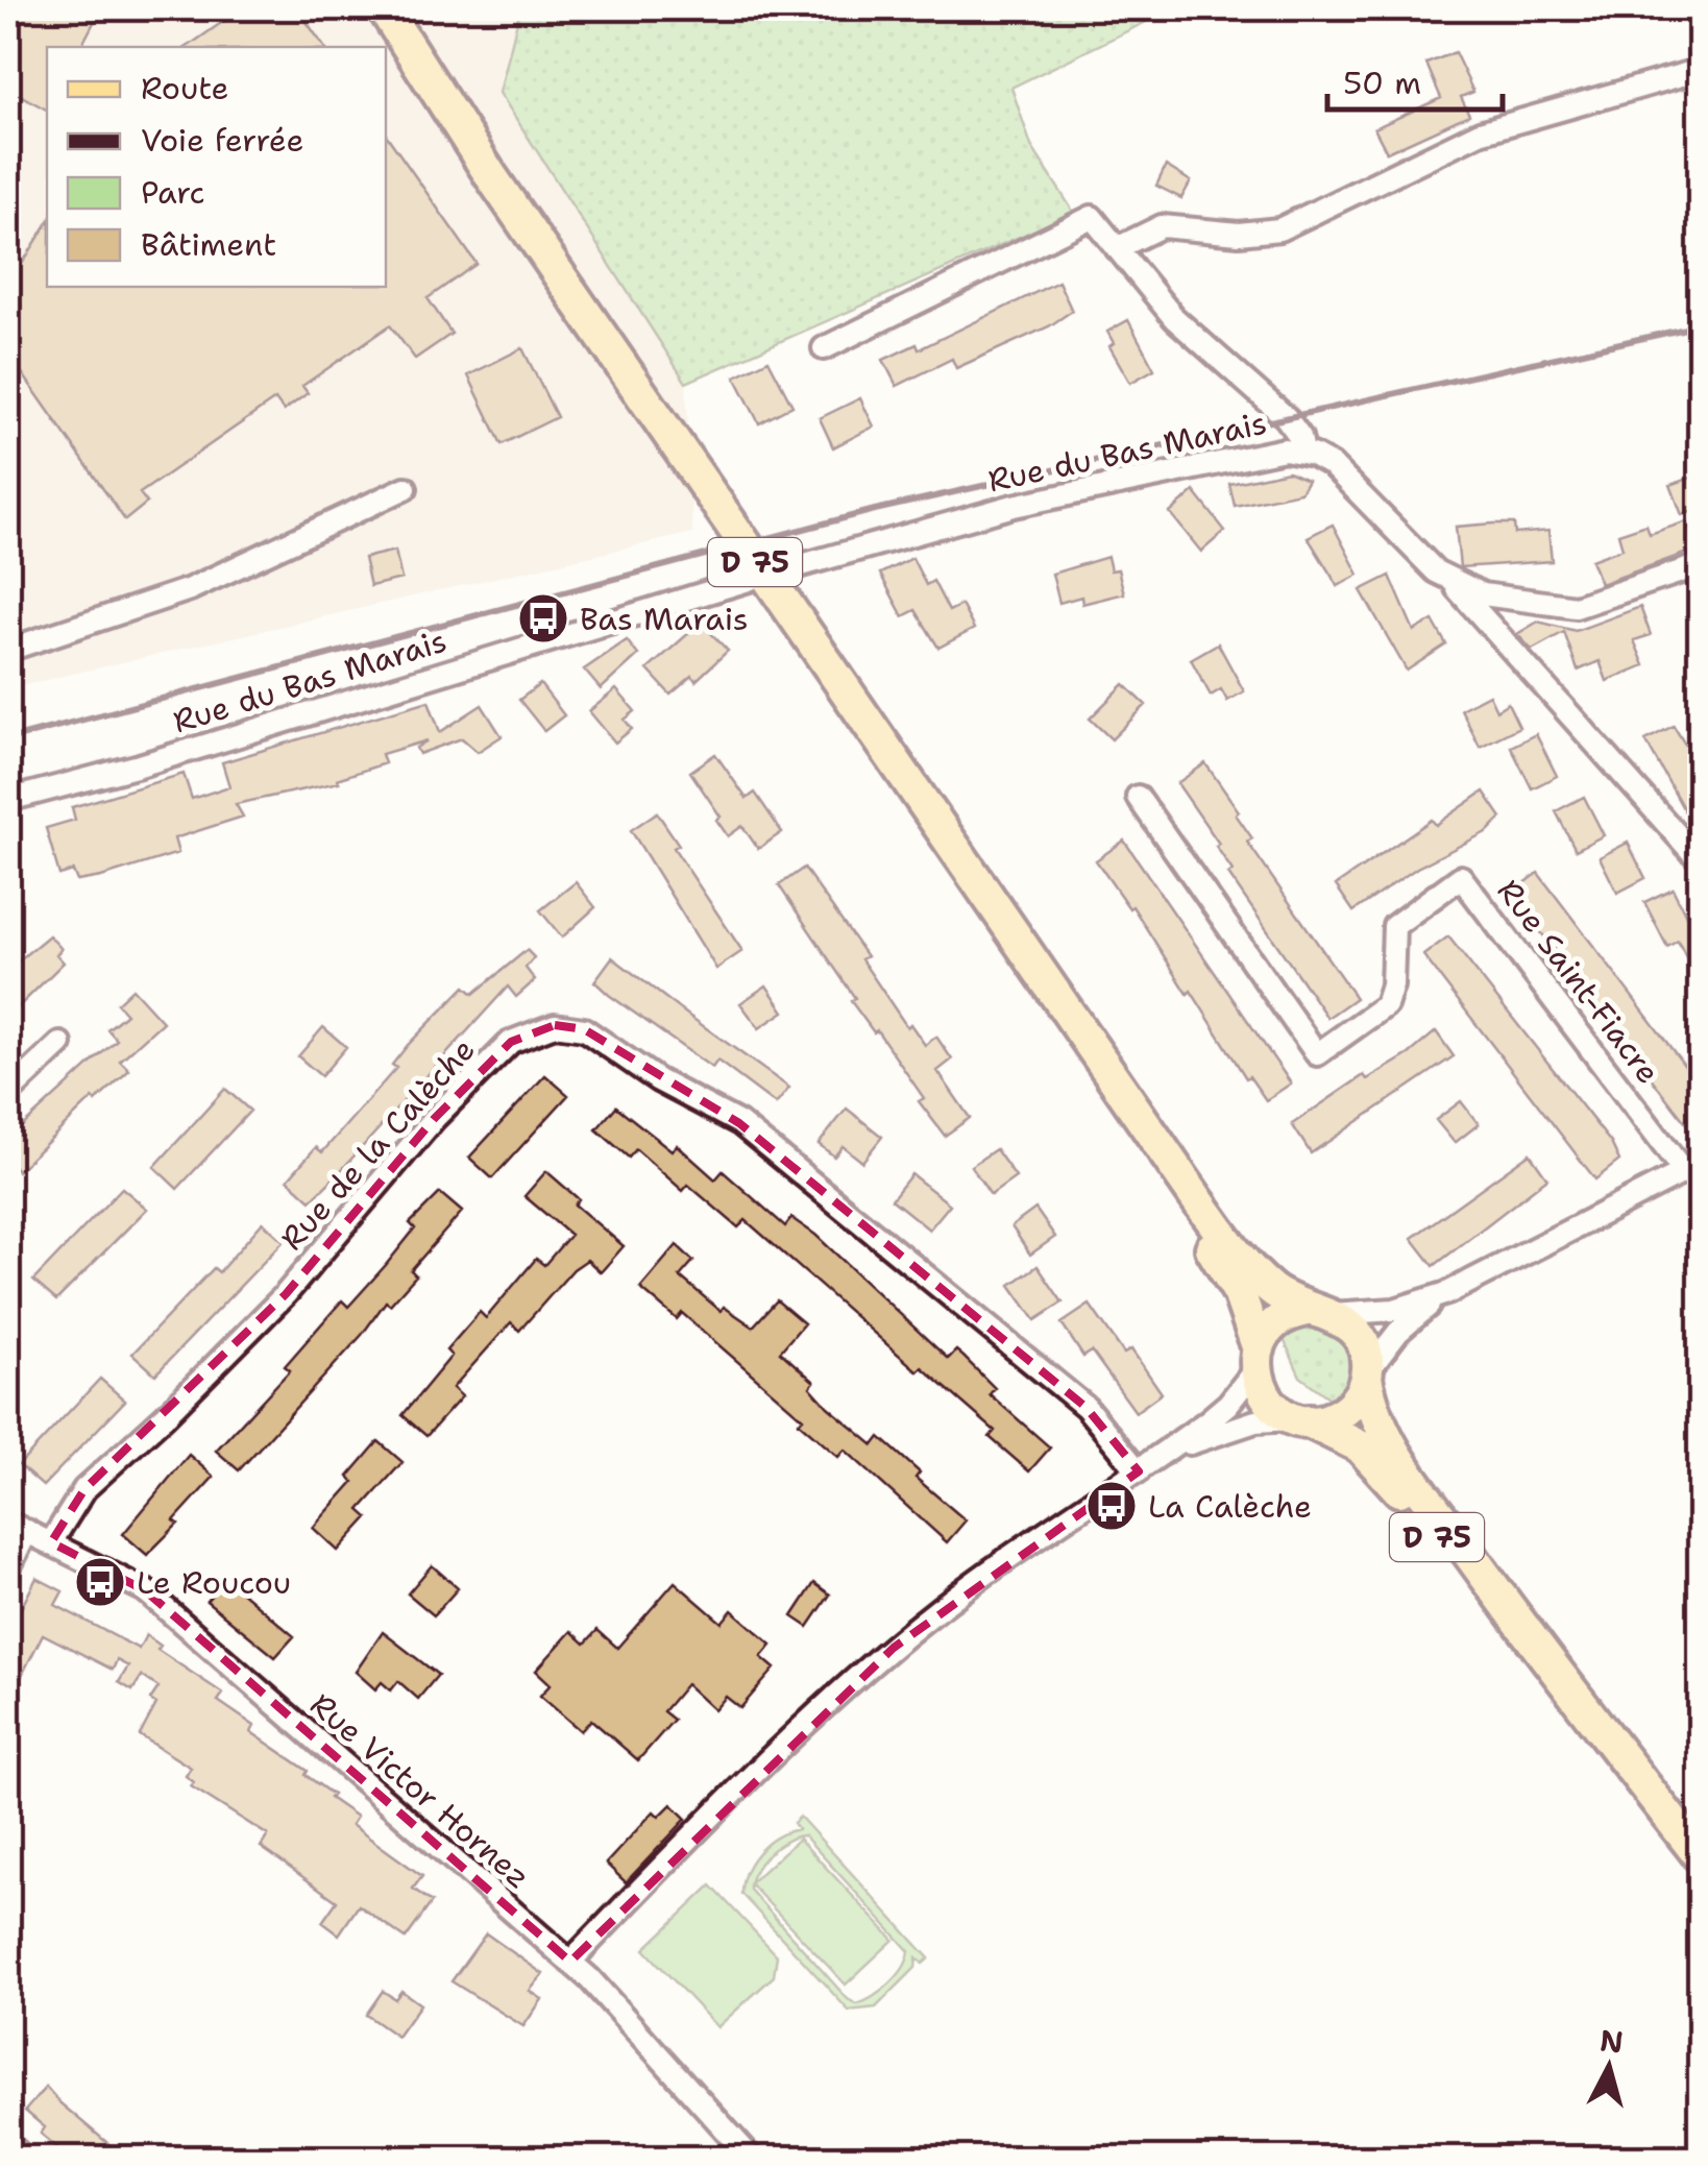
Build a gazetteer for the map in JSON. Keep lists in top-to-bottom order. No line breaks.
{"streets":{"main road":["D 75"],"street":["Rue du Bas Marais","Rue Saint-Fiacre","Rue de la Calèche","Rue Victor Hornez"]},"crossings":[["Rue du Bas Marais","D 75"],["Rue de la Calèche","Rue Victor Hornez"]],"places":{"bus stop":["Bas Marais","La Calèche","Le Roucou"]},"legend":["Route","Voie ferrée","Parc","Bâtiment"],"scale_bar":"50 m","north":"top"}
